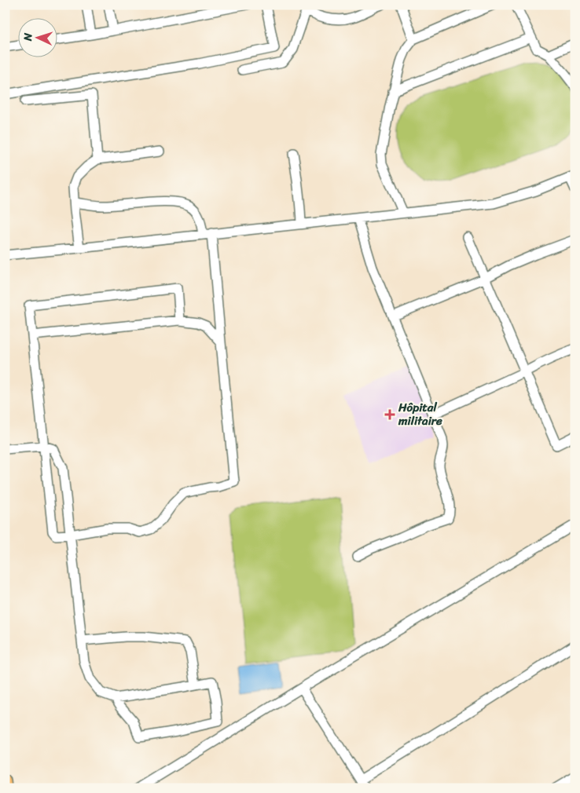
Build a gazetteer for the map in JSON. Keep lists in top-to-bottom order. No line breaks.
{"places":{"health":["Hôpital militaire"]},"north":"left"}
